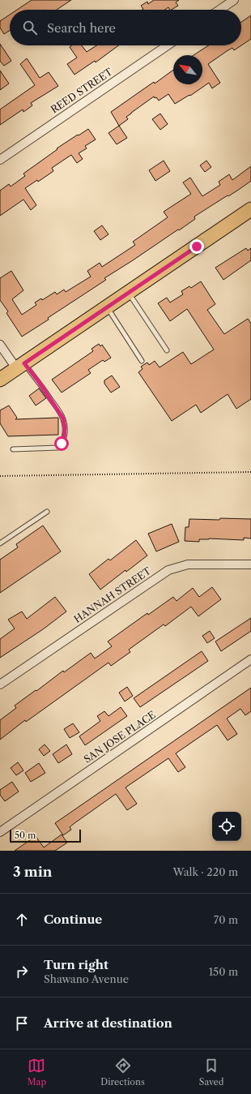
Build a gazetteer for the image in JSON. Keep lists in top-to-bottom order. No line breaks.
{"streets":{"street":["REED STREET","HANNAH STREET","SAN JOSE PLACE"]},"scale_bar":"50 m","north":"top left","page":{"search":"Search here","scale":"50 m","heading":["3 min","Walk · 220 m"],"list":[["Continue","70 m"],["Turn right","Shawano Avenue","150 m"],"Arrive at destination"],"nav":["Map","Directions","Saved"]}}
